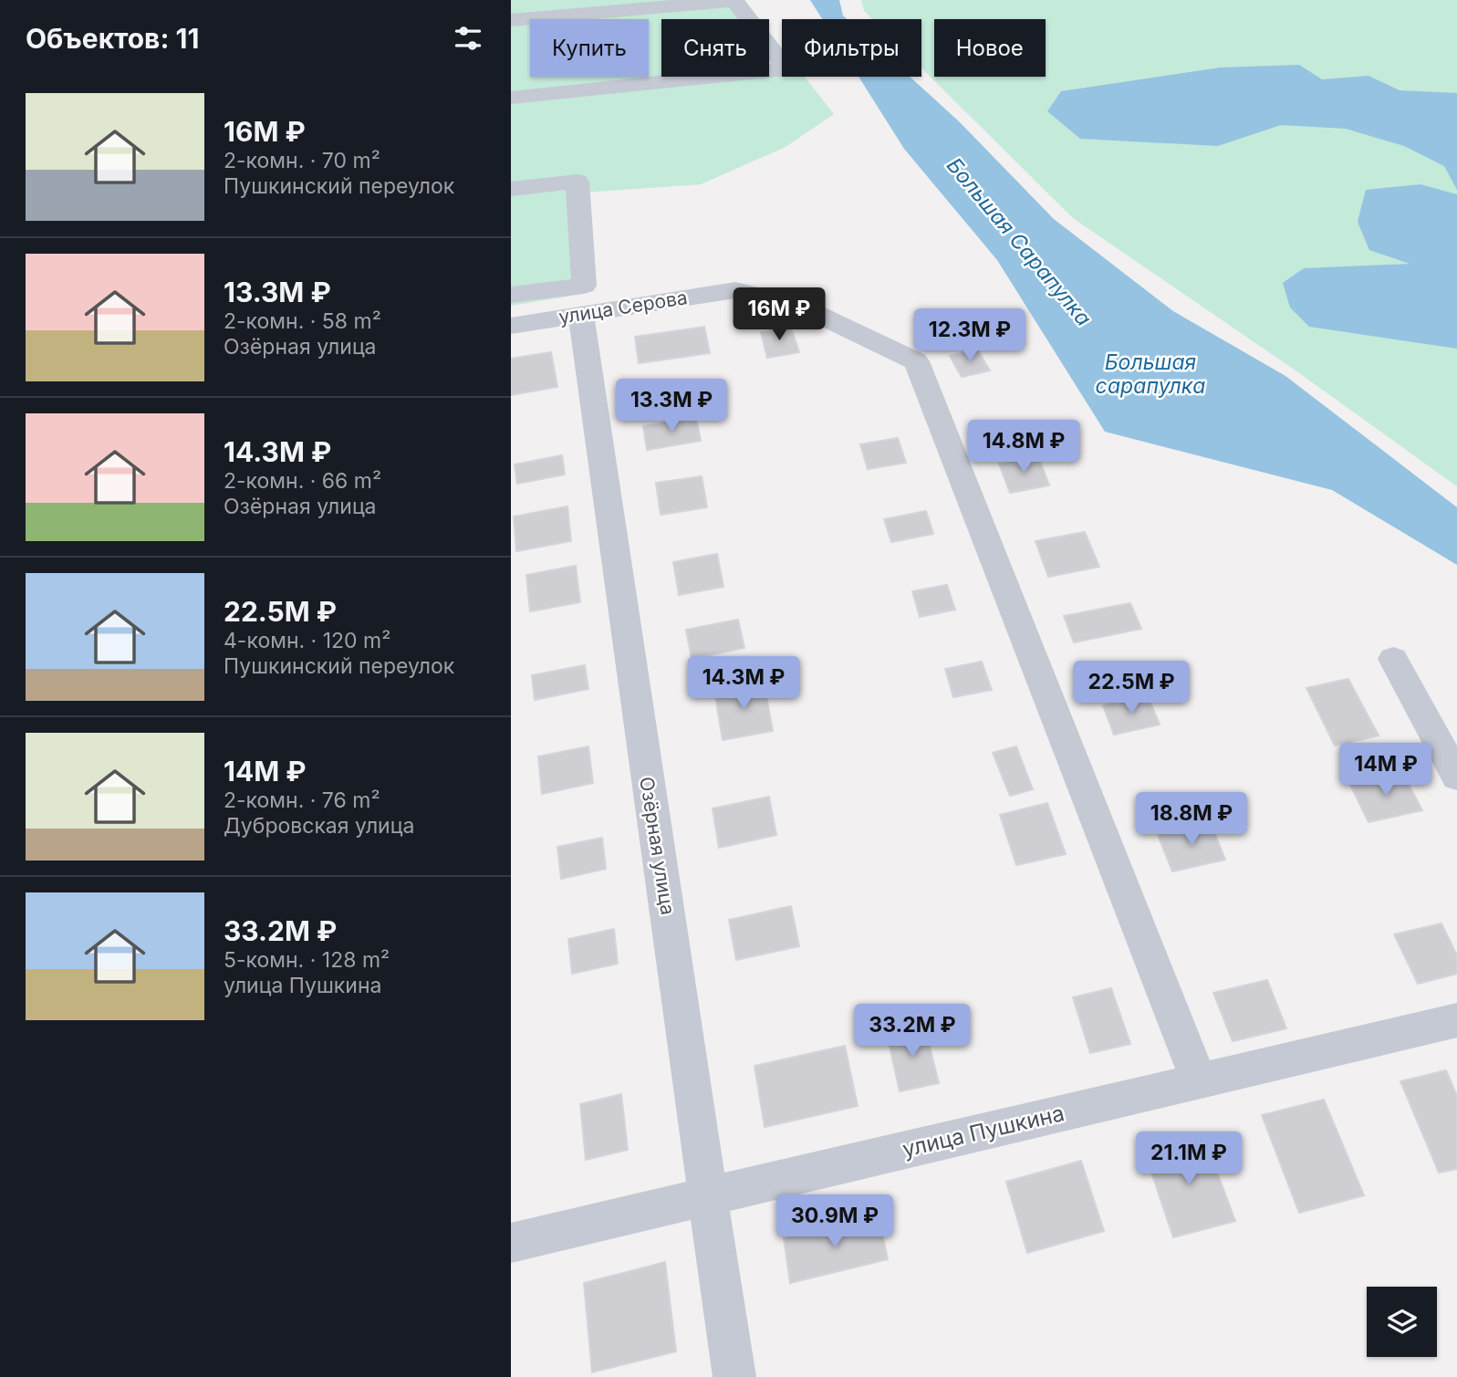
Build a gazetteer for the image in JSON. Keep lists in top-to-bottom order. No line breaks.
{"streets":{"street":["улица Серова","Озёрная улица","улица Пушкина"]},"crossings":[["улица Серова","Озёрная улица"],["улица Серова","улица Пушкина"],["Озёрная улица","улица Пушкина"]],"water":["Большая Сарапулка","Большая сарапулка"],"page":{"heading":"Объектов: 11","chip":["Купить","Снять","Фильтры","Новое"],"list":[{"name":"16M ₽","note":"2-комн. · 70 m² · Пушкинский переулок"},{"name":"13.3M ₽","note":"2-комн. · 58 m² · Озёрная улица"},{"name":"14.3M ₽","note":"2-комн. · 66 m² · Озёрная улица"},{"name":"22.5M ₽","note":"4-комн. · 120 m² · Пушкинский переулок"},{"name":"14M ₽","note":"2-комн. · 76 m² · Дубровская улица"},{"name":"33.2M ₽","note":"5-комн. · 128 m² · улица Пушкина"}],"price":["16M ₽","12.3M ₽","13.3M ₽","14.8M ₽","14.3M ₽","22.5M ₽","14M ₽","18.8M ₽","33.2M ₽","21.1M ₽","30.9M ₽"]}}
